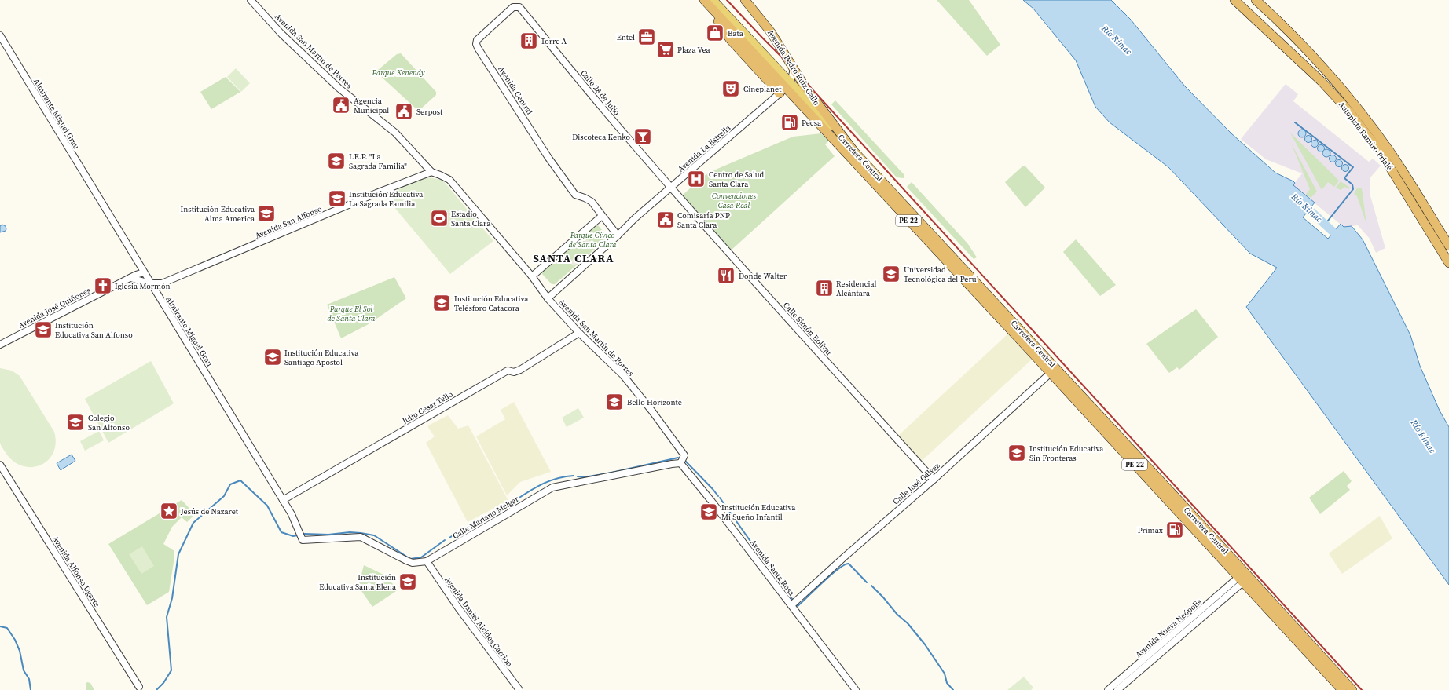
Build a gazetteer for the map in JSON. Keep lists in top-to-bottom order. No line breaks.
{"streets":{"highway":["Avenida Pedro Ruiz Gallo","Autopista Ramiro Prialé","Carretera Central","PE-22"],"street":["Avenida San Martín de Porres","Avenida Central","Calle 28 de Julio","Almirante Miguel Grau","Avenida La Estrella","Avenida San Alfonso","Avenida José Quiñones","Calle Simón Bolívar","Julio Cesar Tello","Calle José Gálvez","Calle Mariano Melgar","Avenida Santa Rosa","Avenida Alfonso Ugarte","Avenida Daniel Alcides Carrión","Avenida Nueva Neópolis"]},"crossings":[["Avenida San Martín de Porres","Avenida La Estrella"],["Avenida San Martín de Porres","Avenida San Alfonso"],["Avenida San Martín de Porres","Julio Cesar Tello"],["Avenida San Martín de Porres","Calle Mariano Melgar"],["Avenida San Martín de Porres","Avenida Santa Rosa"],["Avenida Pedro Ruiz Gallo","Carretera Central"],["Avenida Central","Calle 28 de Julio"],["Calle 28 de Julio","Avenida La Estrella"],["Calle 28 de Julio","Calle Simón Bolívar"],["Almirante Miguel Grau","Avenida San Alfonso"],["Almirante Miguel Grau","Avenida José Quiñones"],["Almirante Miguel Grau","Julio Cesar Tello"],["Almirante Miguel Grau","Calle Mariano Melgar"],["Avenida La Estrella","Carretera Central"],["Avenida La Estrella","Calle Simón Bolívar"],["Carretera Central","Calle José Gálvez"],["Carretera Central","Avenida Nueva Neópolis"],["Calle Simón Bolívar","Calle José Gálvez"],["Calle José Gálvez","Avenida Santa Rosa"],["Calle Mariano Melgar","Avenida Santa Rosa"],["Calle Mariano Melgar","Avenida Daniel Alcides Carrión"]],"districts":["SANTA CLARA"],"water":["Río Rímac"],"parks":["Parque Kenendy","Convenciones Casa Real","Parque Cívico de Santa Clara","Parque El Sol de Santa Clara"],"places":{"shop":["Bata"],"office":["Entel"],"building":["Torre A","Residencial Alcántara"],"supermarket":["Plaza Vea"],"theatre":["Cineplanet"],"public building":["Agencia Municipal","Serpost","Comisaría PNP Santa Clara"],"fuel station":["Pecsa","Primax"],"bar":["Discoteca Kenko"],"school or university":["I.E.P. \"La Sagrada Familia\"","Institución Educativa La Sagrada Familia","Institución Educativa Alma America","Universidad Tecnológica del Perú","Institución Educativa Telésforo Catacora","Institución Educativa San Alfonso","Institución Educativa Santiago Apostol","Bello Horizonte","Colegio San Alfonso","Institución Educativa Sin Fronteras","Institución Educativa Mi Sueño Infantil","Institución Educativa Santa Elena"],"hospital":["Centro de Salud Santa Clara"],"sports":["Estadio Santa Clara"],"restaurant":["Donde Walter"],"church":["Iglesia Mormón"],"place":["Jesús de Nazaret"]}}
